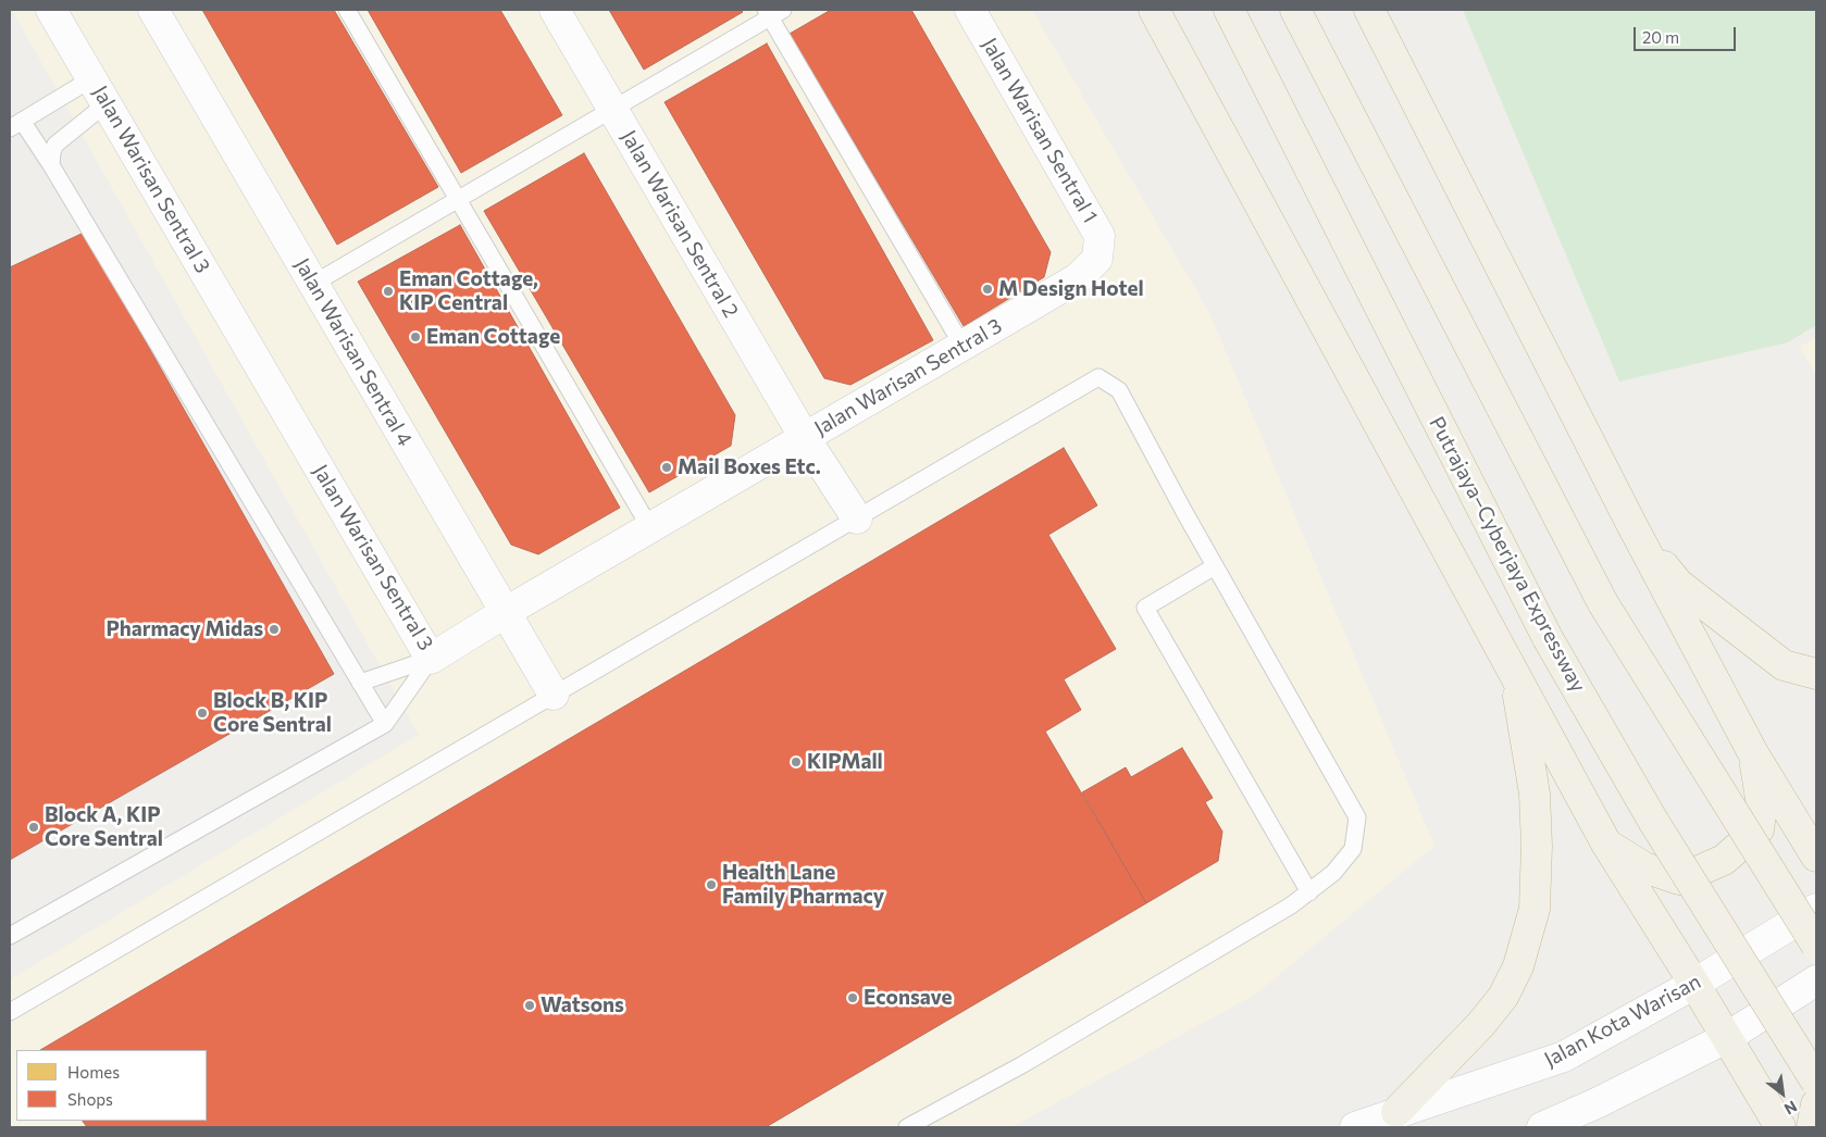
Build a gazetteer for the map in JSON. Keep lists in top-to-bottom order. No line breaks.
{"streets":{"highway":["Putrajaya–Cyberjaya Expressway"],"street":["Jalan Warisan Sentral 1","Jalan Warisan Sentral 3","Jalan Warisan Sentral 2","Jalan Warisan Sentral 4","Jalan Kota Warisan"]},"crossings":[["Jalan Warisan Sentral 1","Jalan Warisan Sentral 3"],["Jalan Warisan Sentral 3","Jalan Warisan Sentral 2"],["Jalan Warisan Sentral 3","Jalan Warisan Sentral 4"]],"places":["M Design Hotel","Eman Cottage, KIP Central","Eman Cottage","Mail Boxes Etc.","Pharmacy Midas","Block B, KIP Core Sentral","KIPMall","Block A, KIP Core Sentral","Health Lane Family Pharmacy","Econsave","Watsons"],"legend":["Homes","Shops"],"scale_bar":"20 m","north":"bottom right"}
